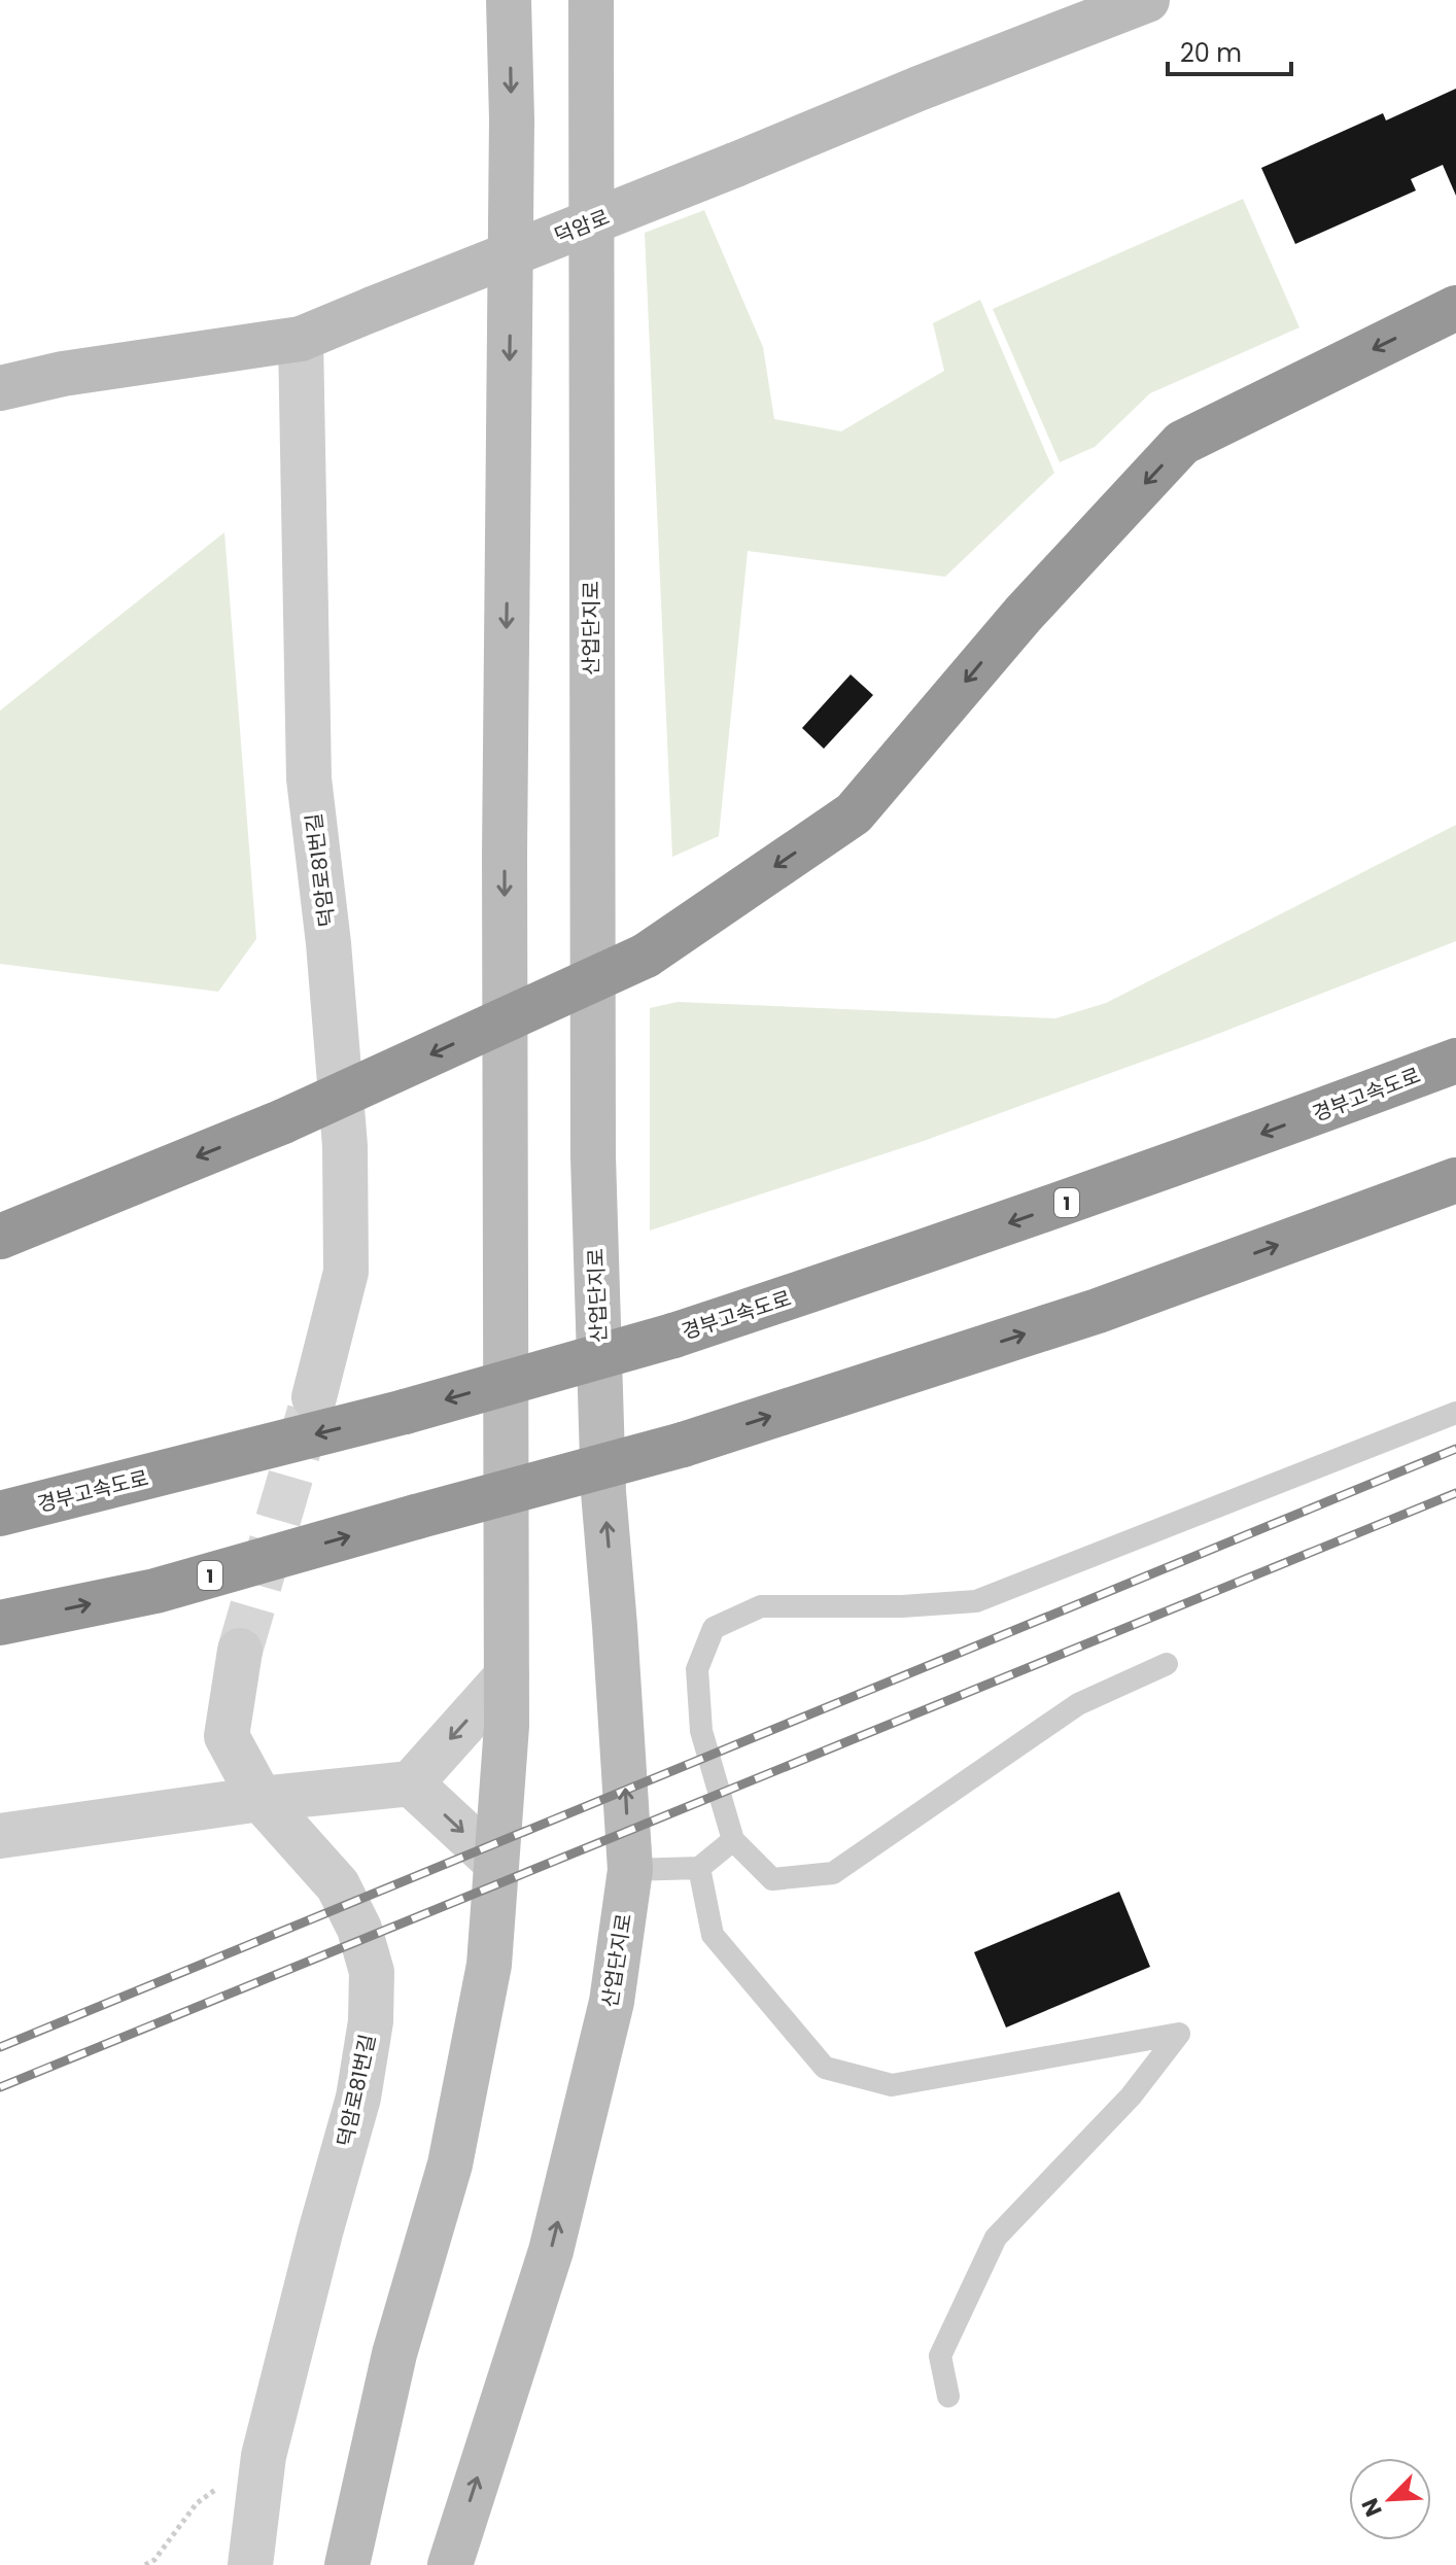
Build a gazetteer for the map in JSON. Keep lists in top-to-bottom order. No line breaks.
{"streets":{"highway":["경부고속도로","1"],"main road":["덕암로","산업단지로"],"street":["덕암로81번길"]},"crossings":[["덕암로","덕암로81번길"]],"scale_bar":"20 m","north":"bottom left"}
